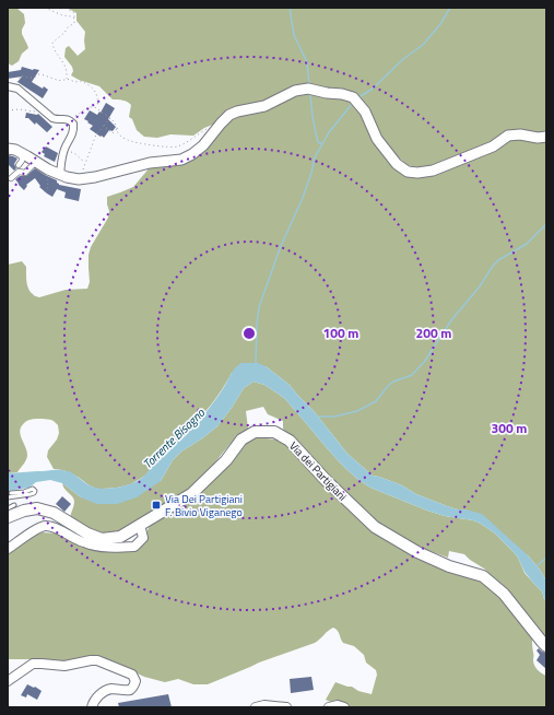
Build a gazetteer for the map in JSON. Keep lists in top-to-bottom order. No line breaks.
{"streets":{"main road":["Via dei Partigiani"]},"water":["Torrente Bisagno"],"places":{"transit":["Via Dei Partigiani F. Bivio Viganego"]},"rings":["100 m","200 m","300 m"]}
